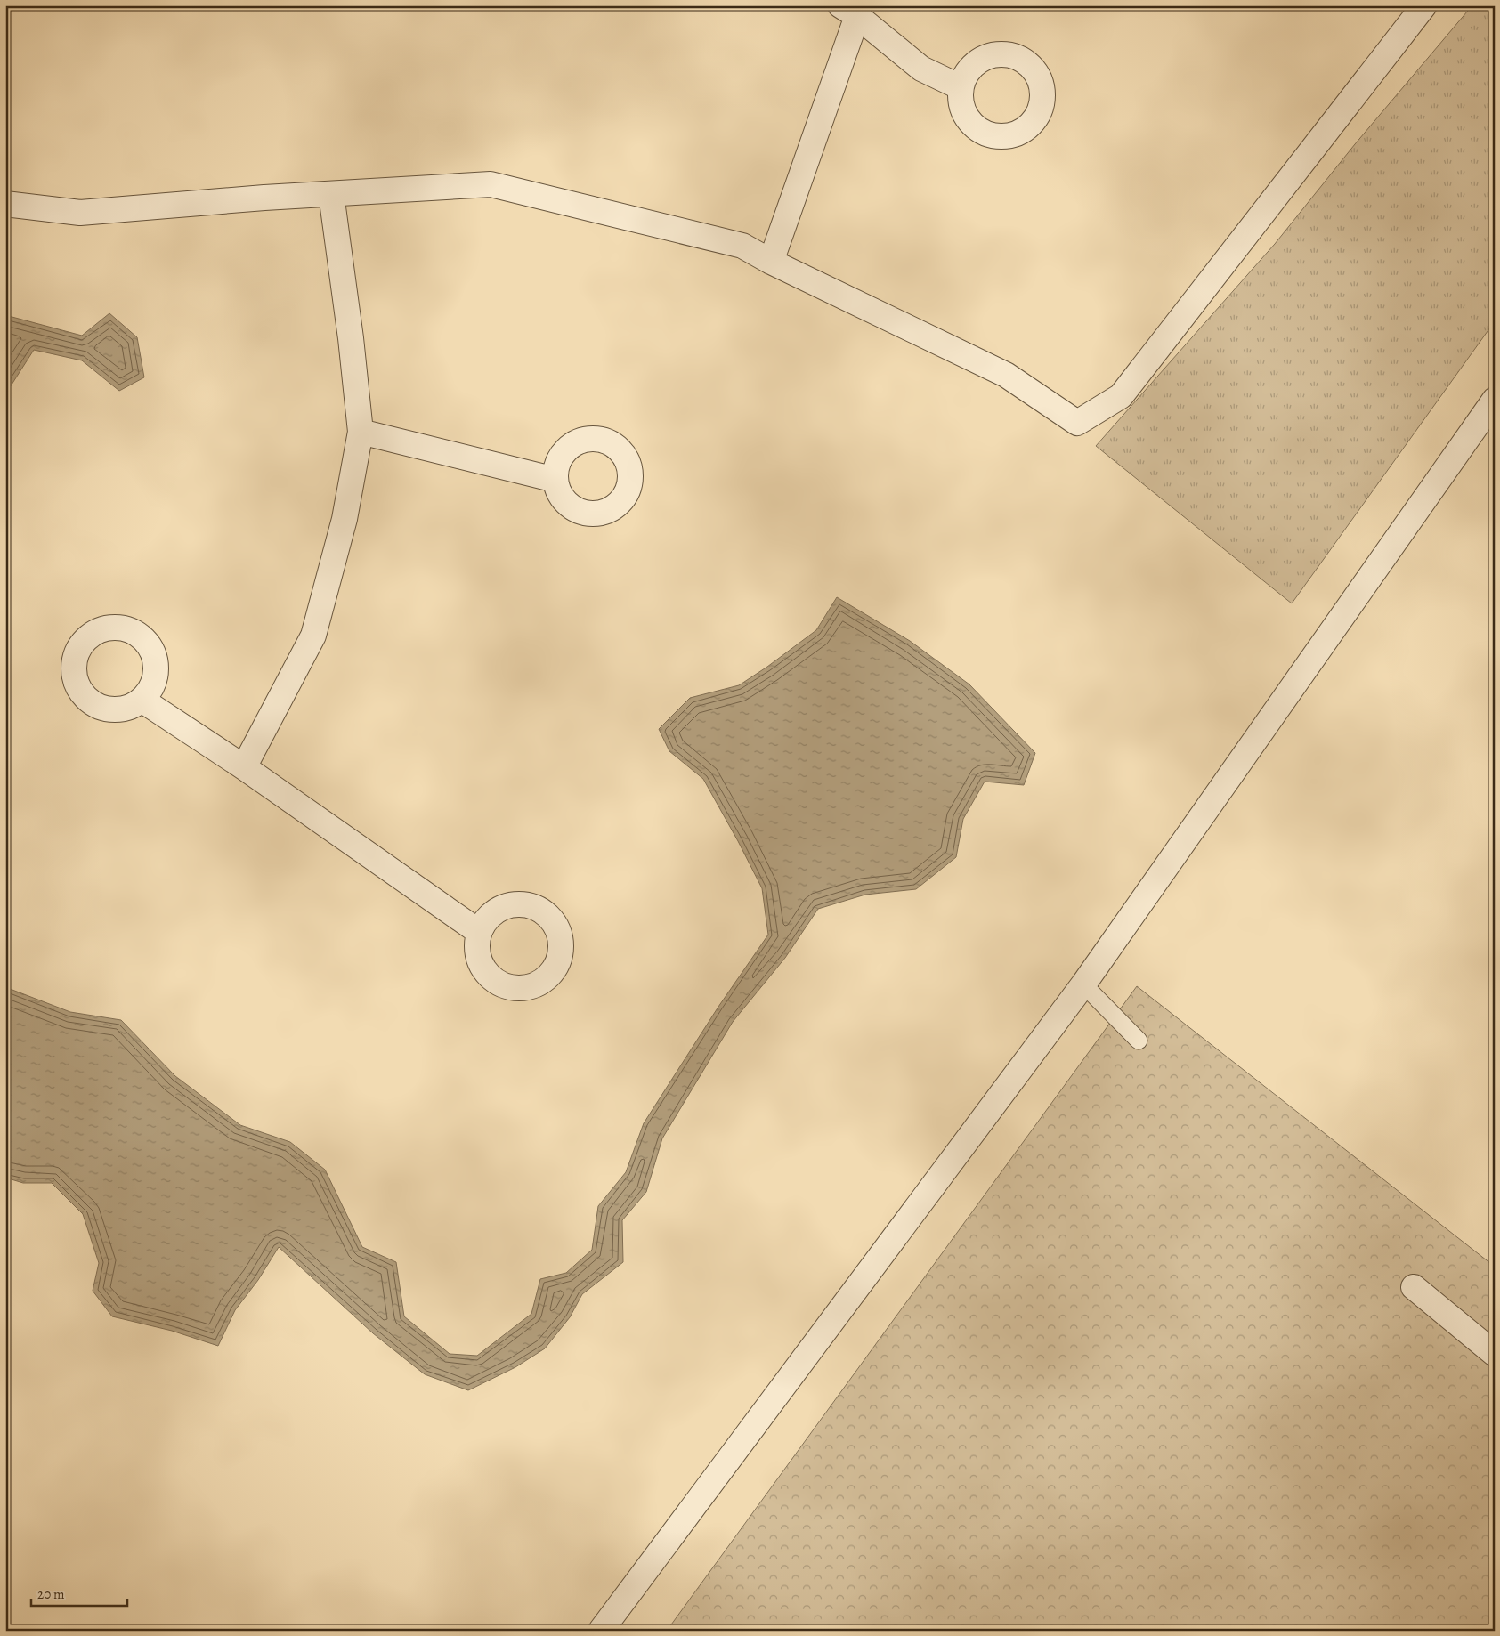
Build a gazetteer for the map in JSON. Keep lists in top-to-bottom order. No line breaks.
{"scale_bar":"20 m"}
